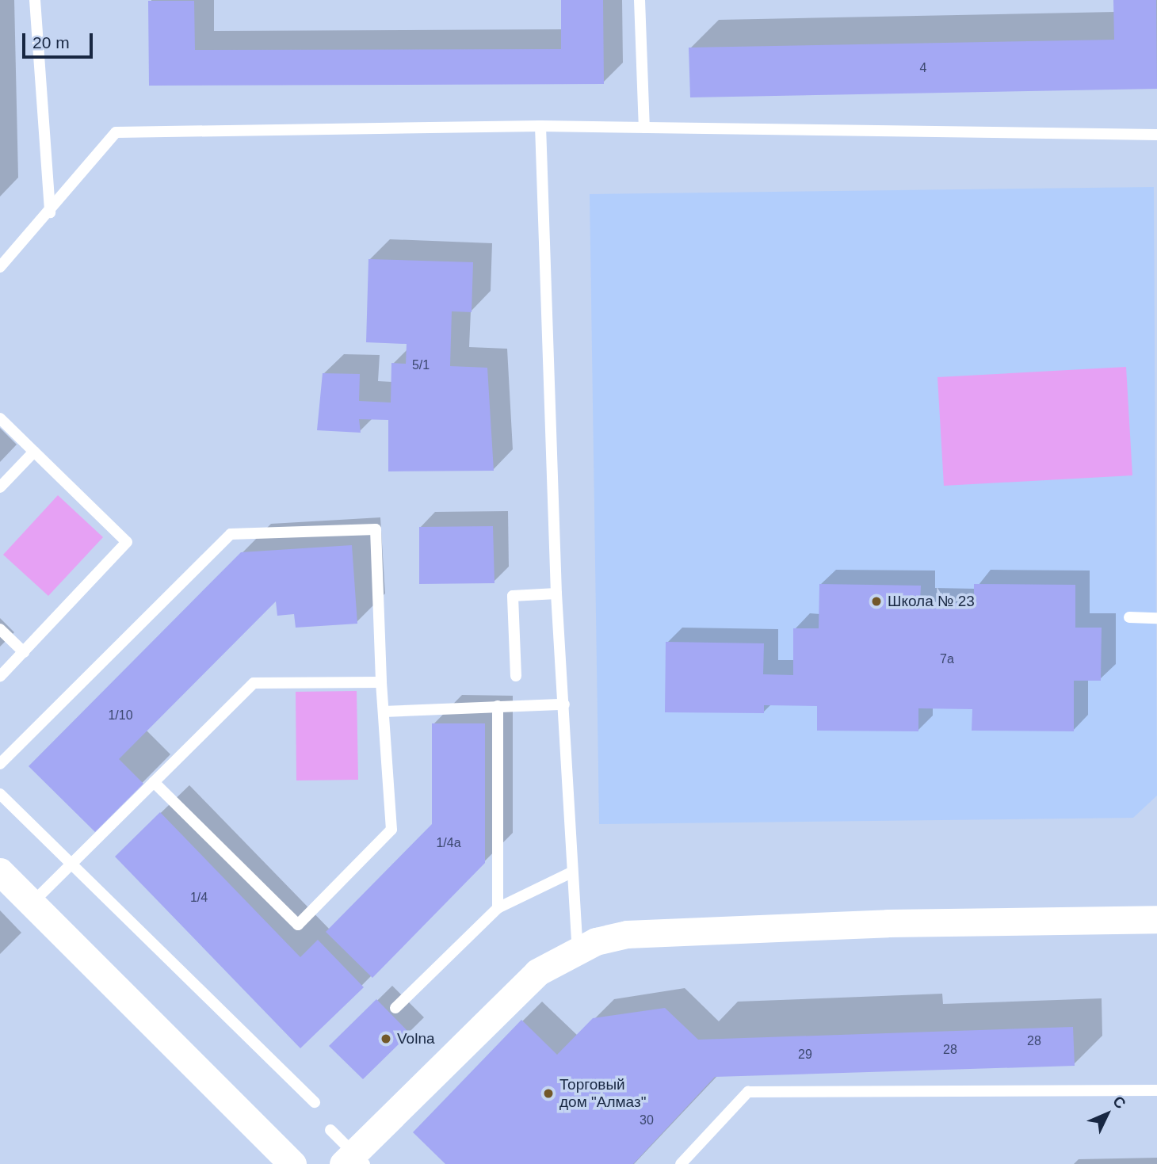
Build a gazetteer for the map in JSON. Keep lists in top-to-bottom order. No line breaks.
{"places":["Школа № 23","Volna","Торговый дом \"Алмаз\""],"house_numbers":["4","5/1","7а","1/10","1/4а","1/4","28","28","29","30"],"scale_bar":"20 m","north":"top right"}
